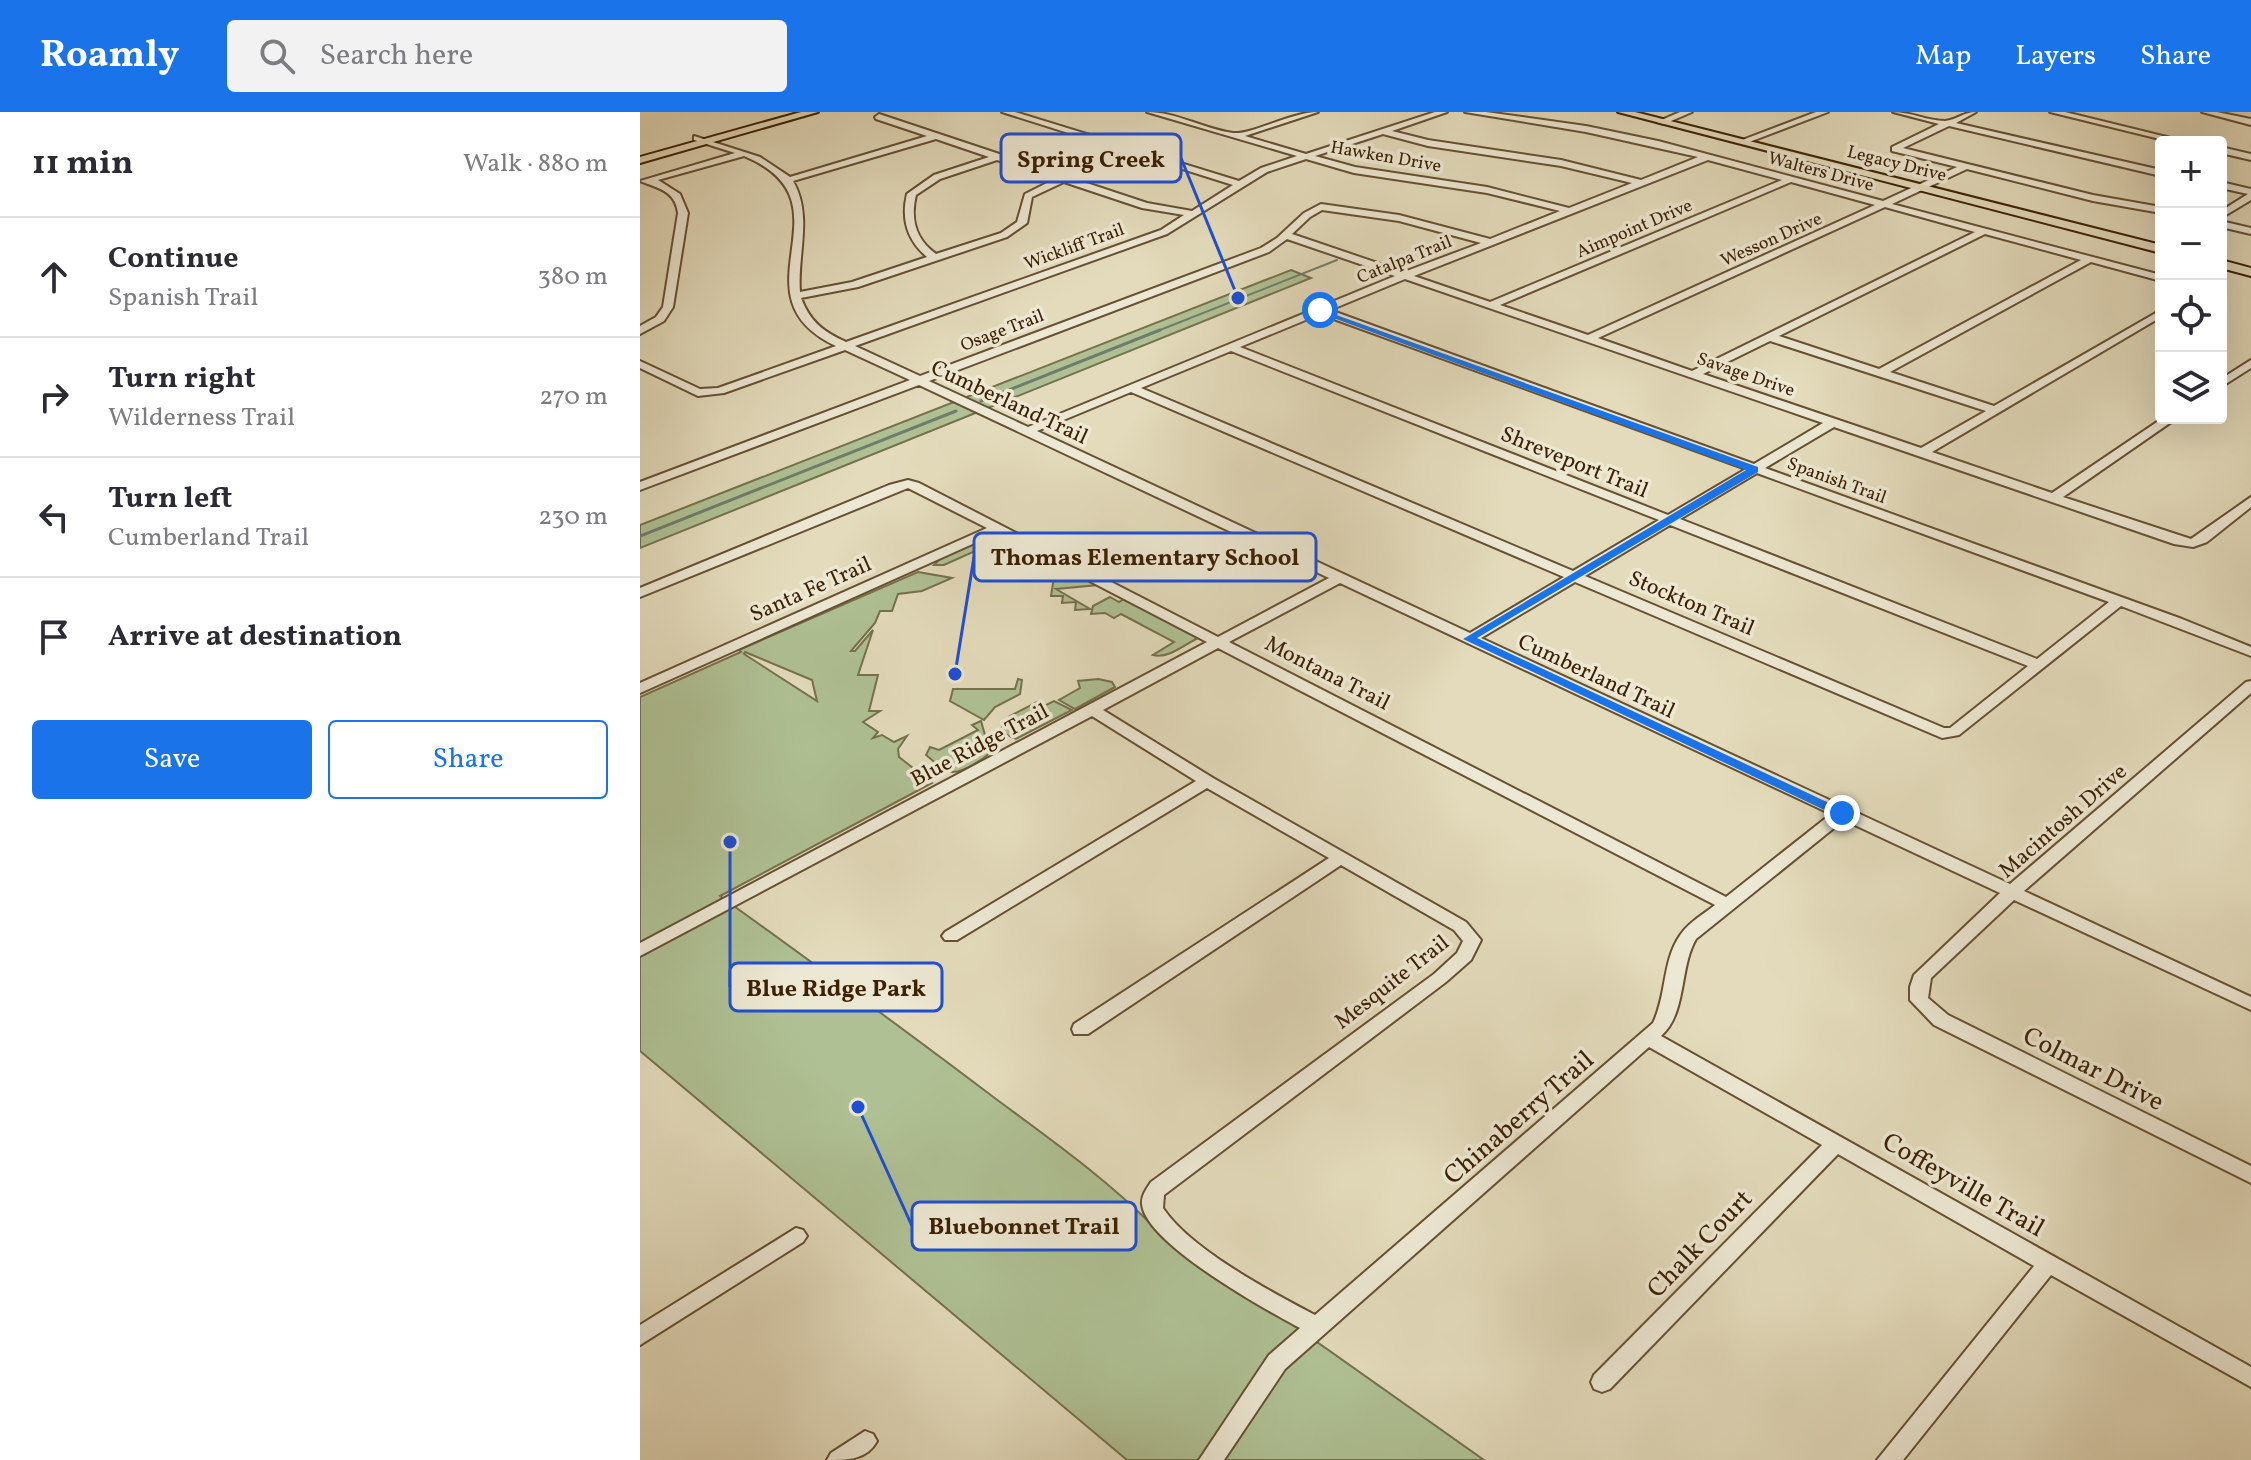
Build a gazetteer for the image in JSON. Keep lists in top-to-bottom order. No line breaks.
{"streets":{"main road":["Legacy Drive"],"street":["Hawken Drive","Walters Drive","Aimpoint Drive","Wesson Drive","Wickliff Trail","Catalpa Trail","Osage Trail","Savage Drive","Cumberland Trail","Shreveport Trail","Spanish Trail","Santa Fe Trail","Stockton Trail","Montana Trail","Blue Ridge Trail","Macintosh Drive","Mesquite Trail","Colmar Drive","Chinaberry Trail","Coffeyville Trail","Chalk Court"]},"crossings":[["Hawken Drive","Wickliff Trail"],["Hawken Drive","Catalpa Trail"],["Legacy Drive","Wesson Drive"],["Walters Drive","Aimpoint Drive"],["Walters Drive","Wesson Drive"],["Walters Drive","Catalpa Trail"],["Aimpoint Drive","Savage Drive"],["Wesson Drive","Savage Drive"],["Wickliff Trail","Cumberland Trail"],["Catalpa Trail","Osage Trail"],["Catalpa Trail","Savage Drive"],["Catalpa Trail","Cumberland Trail"],["Catalpa Trail","Shreveport Trail"],["Catalpa Trail","Spanish Trail"],["Catalpa Trail","Stockton Trail"],["Osage Trail","Savage Drive"],["Osage Trail","Cumberland Trail"],["Cumberland Trail","Blue Ridge Trail"],["Cumberland Trail","Macintosh Drive"],["Cumberland Trail","Chinaberry Trail"],["Shreveport Trail","Stockton Trail"],["Spanish Trail","Stockton Trail"],["Santa Fe Trail","Montana Trail"],["Montana Trail","Blue Ridge Trail"],["Montana Trail","Chinaberry Trail"],["Blue Ridge Trail","Mesquite Trail"],["Macintosh Drive","Colmar Drive"],["Mesquite Trail","Chinaberry Trail"],["Chinaberry Trail","Coffeyville Trail"],["Coffeyville Trail","Chalk Court"]],"places":["Spring Creek","Thomas Elementary School","Blue Ridge Park","Bluebonnet Trail"],"page":{"header":"Roamly","search":"Search here","nav":["Map","Layers","Share"],"heading":["11 min","Walk · 880 m"],"map_buttons":["+","−"],"list":[["Continue","Spanish Trail","380 m"],["Turn right","Wilderness Trail","270 m"],["Turn left","Cumberland Trail","230 m"],"Arrive at destination"],"buttons":["Save","Share"]}}
